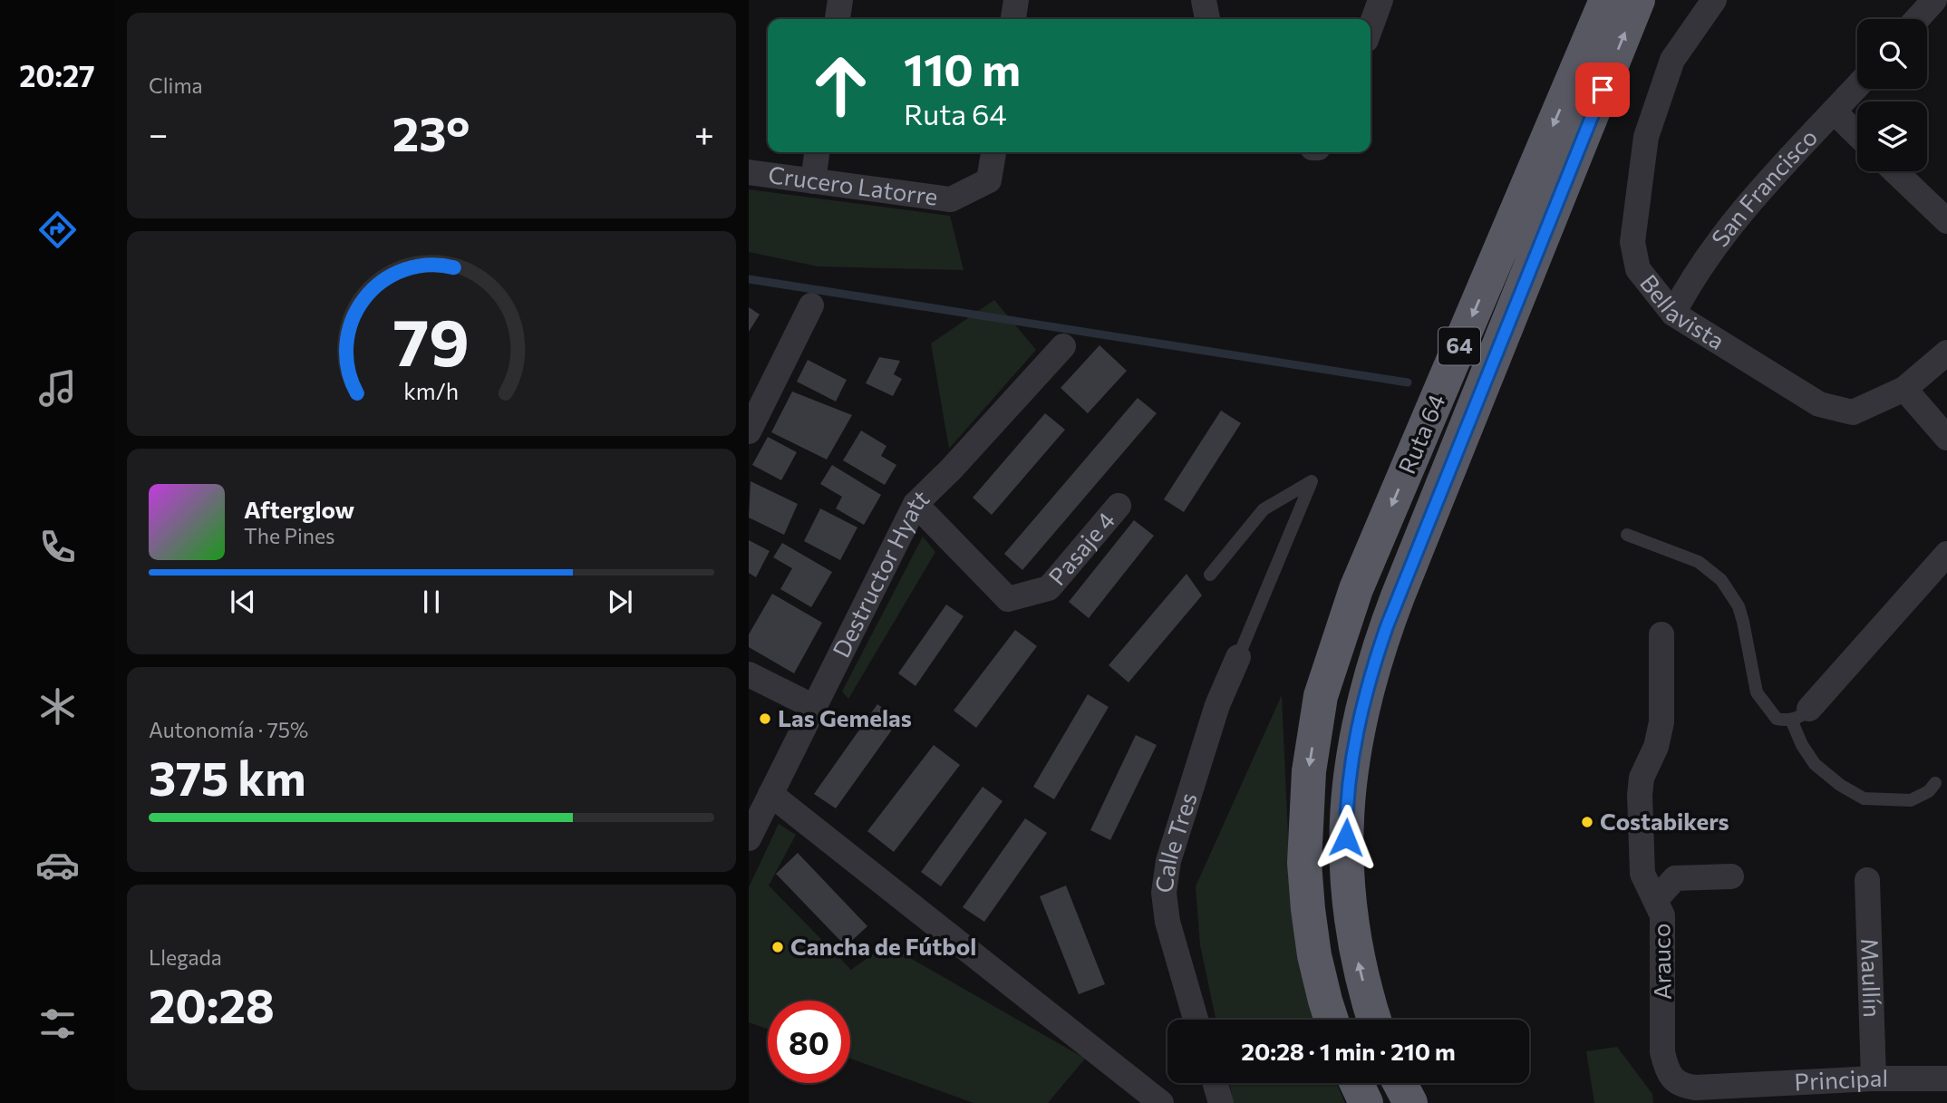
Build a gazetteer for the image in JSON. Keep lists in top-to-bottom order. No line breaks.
{"streets":{"highway":["64","Ruta 64"],"street":["Crucero Latorre","San Francisco","Bellavista","Pasaje 4","Destructor Hyatt","Calle Tres","Arauco","Maullín","Principal"]},"crossings":[["San Francisco","Bellavista"],["Pasaje 4","Destructor Hyatt"],["Arauco","Principal"],["Maullín","Principal"]],"places":["Las Gemelas","Costabikers","Cancha de Fútbol"],"page":{"tabs":"20:27","tile":["Clima",["Autonomía · 75%","375 km"],["Llegada","20:28"]],"turn":["110 m","Ruta 64"],"heat":["−","23°","+"],"song":["Afterglow","The Pines"],"limit":"80","trip":"20:28 · 1 min · 210 m","gauge":["79","km/h"]}}
